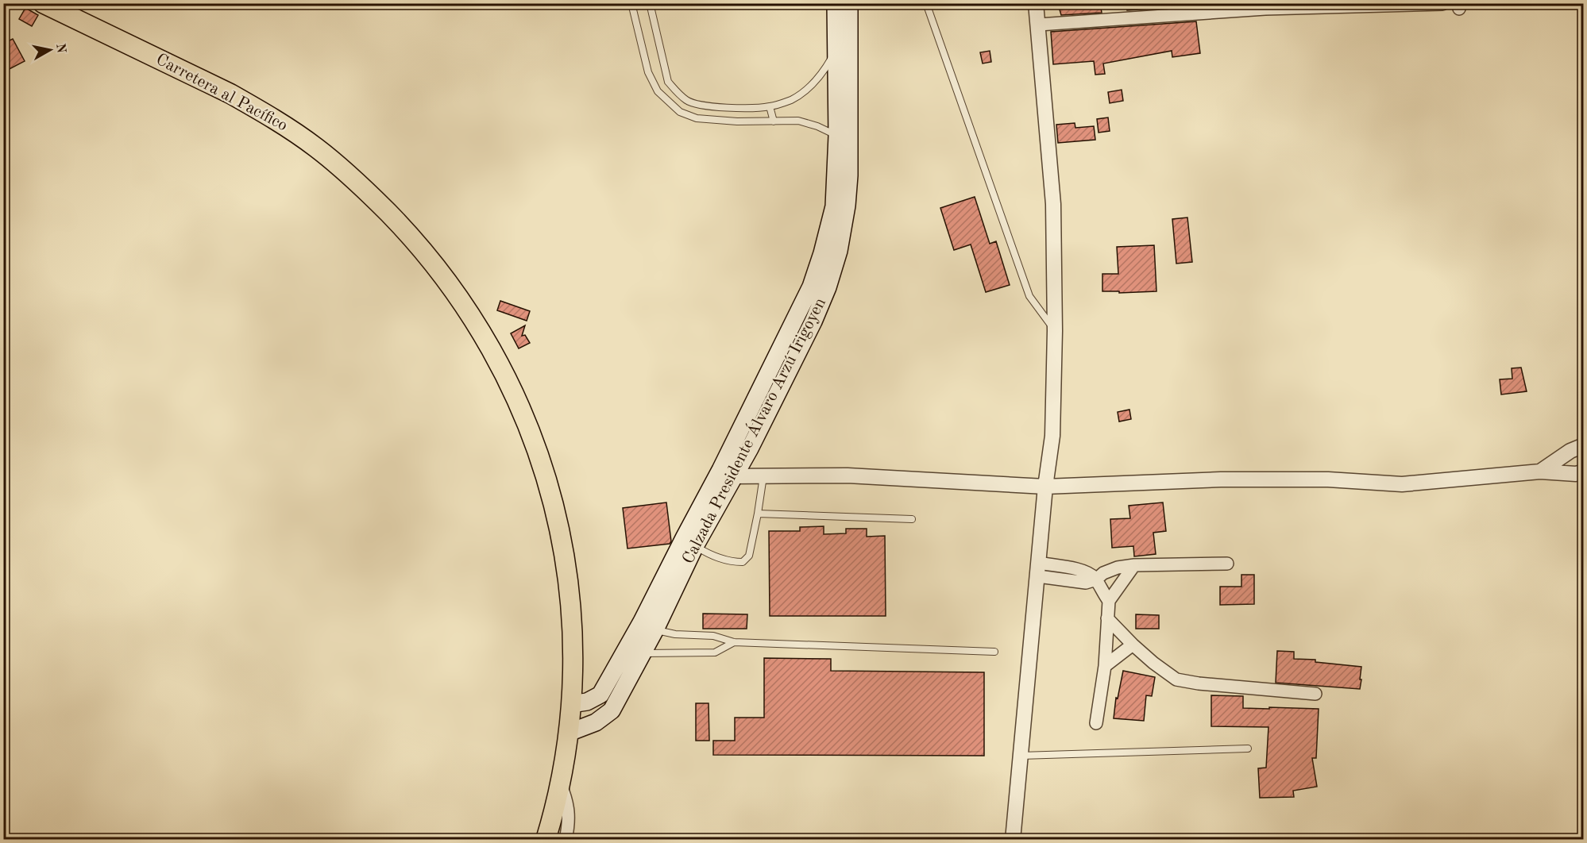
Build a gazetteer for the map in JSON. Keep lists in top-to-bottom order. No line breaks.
{"streets":{"highway":["Carretera al Pacífico"],"main road":["Calzada Presidente Álvaro Arzú Irigoyen"]},"crossings":[["Carretera al Pacífico","Calzada Presidente Álvaro Arzú Irigoyen"]],"north":"right"}
